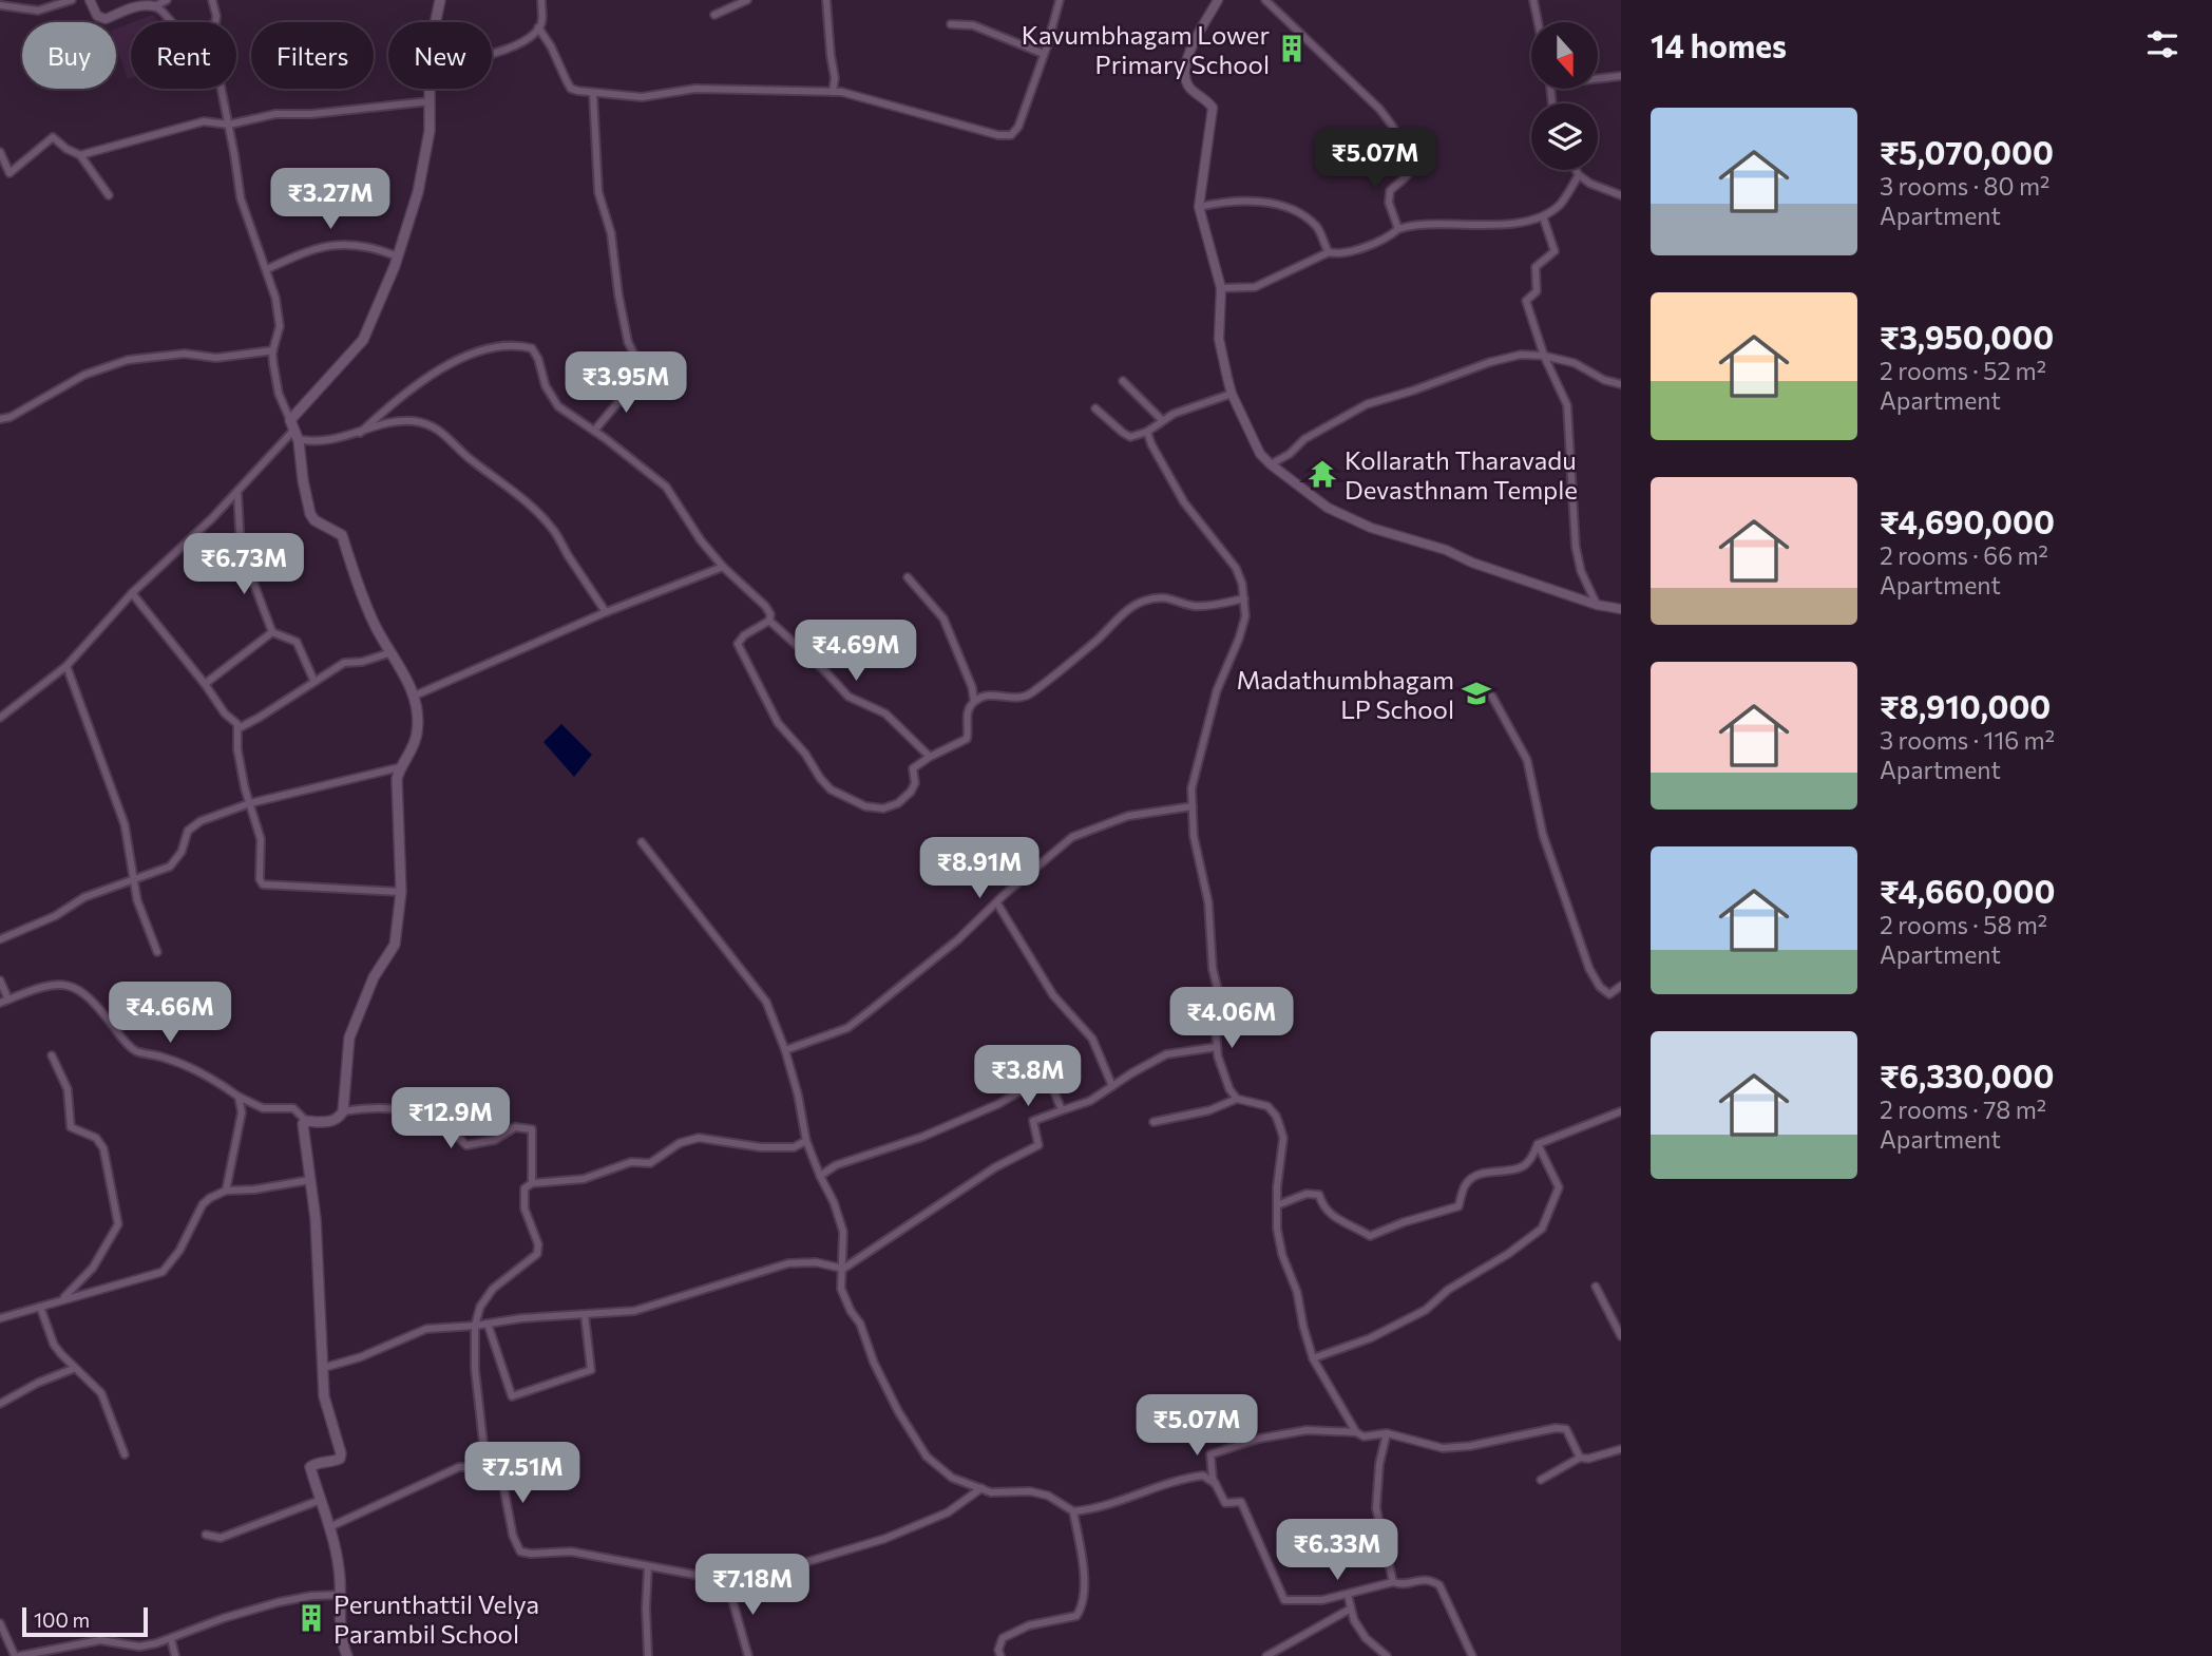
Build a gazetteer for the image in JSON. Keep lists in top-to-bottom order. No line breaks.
{"places":{"building":["Kavumbhagam Lower Primary School","Perunthattil Velya Parambil School"],"temple":["Kollarath Tharavadu Devasthnam Temple"],"school or university":["Madathumbhagam LP School"]},"scale_bar":"100 m","north":"bottom","page":{"heading":"14 homes","chip":["Buy","Rent","Filters","New"],"list":[{"name":"₹5,070,000","note":"3 rooms · 80 m² · Apartment"},{"name":"₹3,950,000","note":"2 rooms · 52 m² · Apartment"},{"name":"₹4,690,000","note":"2 rooms · 66 m² · Apartment"},{"name":"₹8,910,000","note":"3 rooms · 116 m² · Apartment"},{"name":"₹4,660,000","note":"2 rooms · 58 m² · Apartment"},{"name":"₹6,330,000","note":"2 rooms · 78 m² · Apartment"}],"price":["₹5.07M","₹3.27M","₹3.95M","₹6.73M","₹4.69M","₹8.91M","₹4.66M","₹4.06M","₹3.8M","₹12.9M","₹5.07M","₹7.51M","₹6.33M","₹7.18M"],"scale":"100 m"}}
